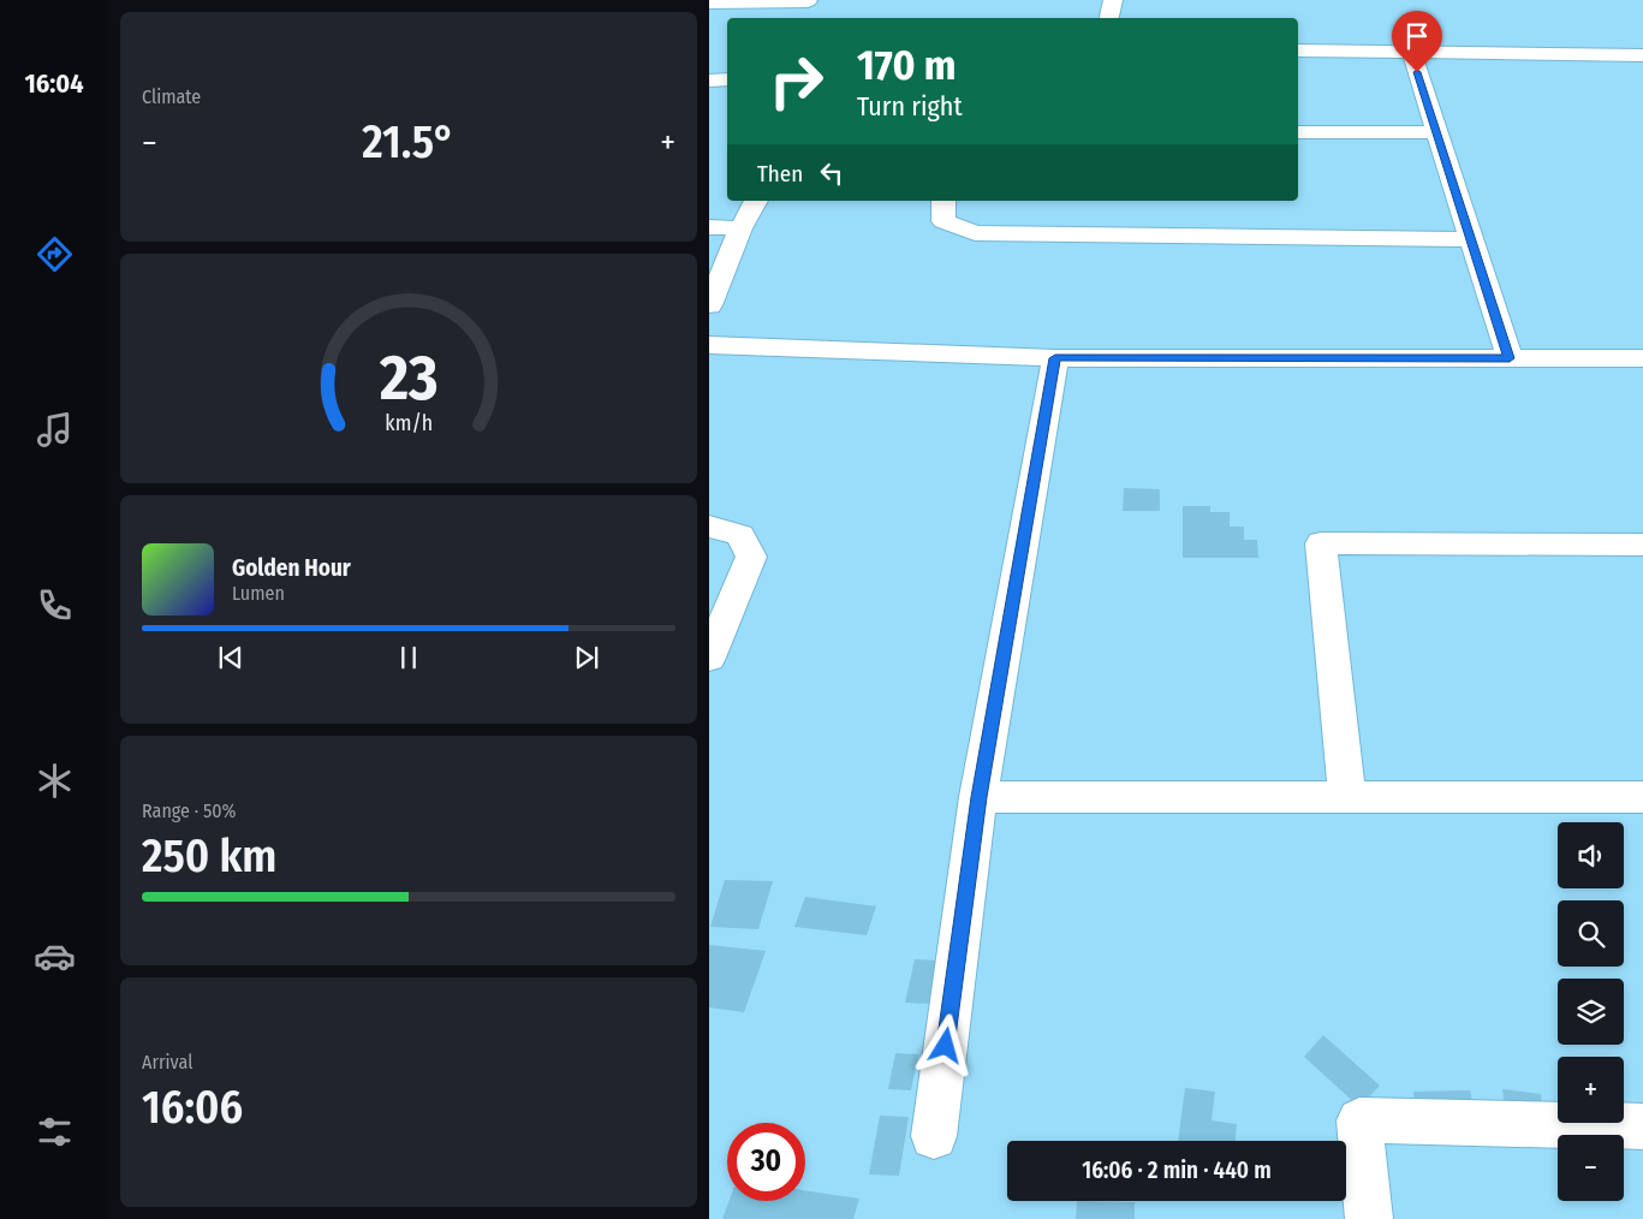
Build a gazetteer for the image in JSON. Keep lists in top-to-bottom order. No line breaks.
{"page":{"tabs":"16:04","tile":["Climate",["Range · 50%","250 km"],["Arrival","16:06"]],"turn":["170 m","Turn right"],"heat":["−","21.5°","+"],"then":"Then","song":["Golden Hour","Lumen"],"map_buttons":["+","−"],"limit":"30","trip":"16:06 · 2 min · 440 m","gauge":["23","km/h"]}}
